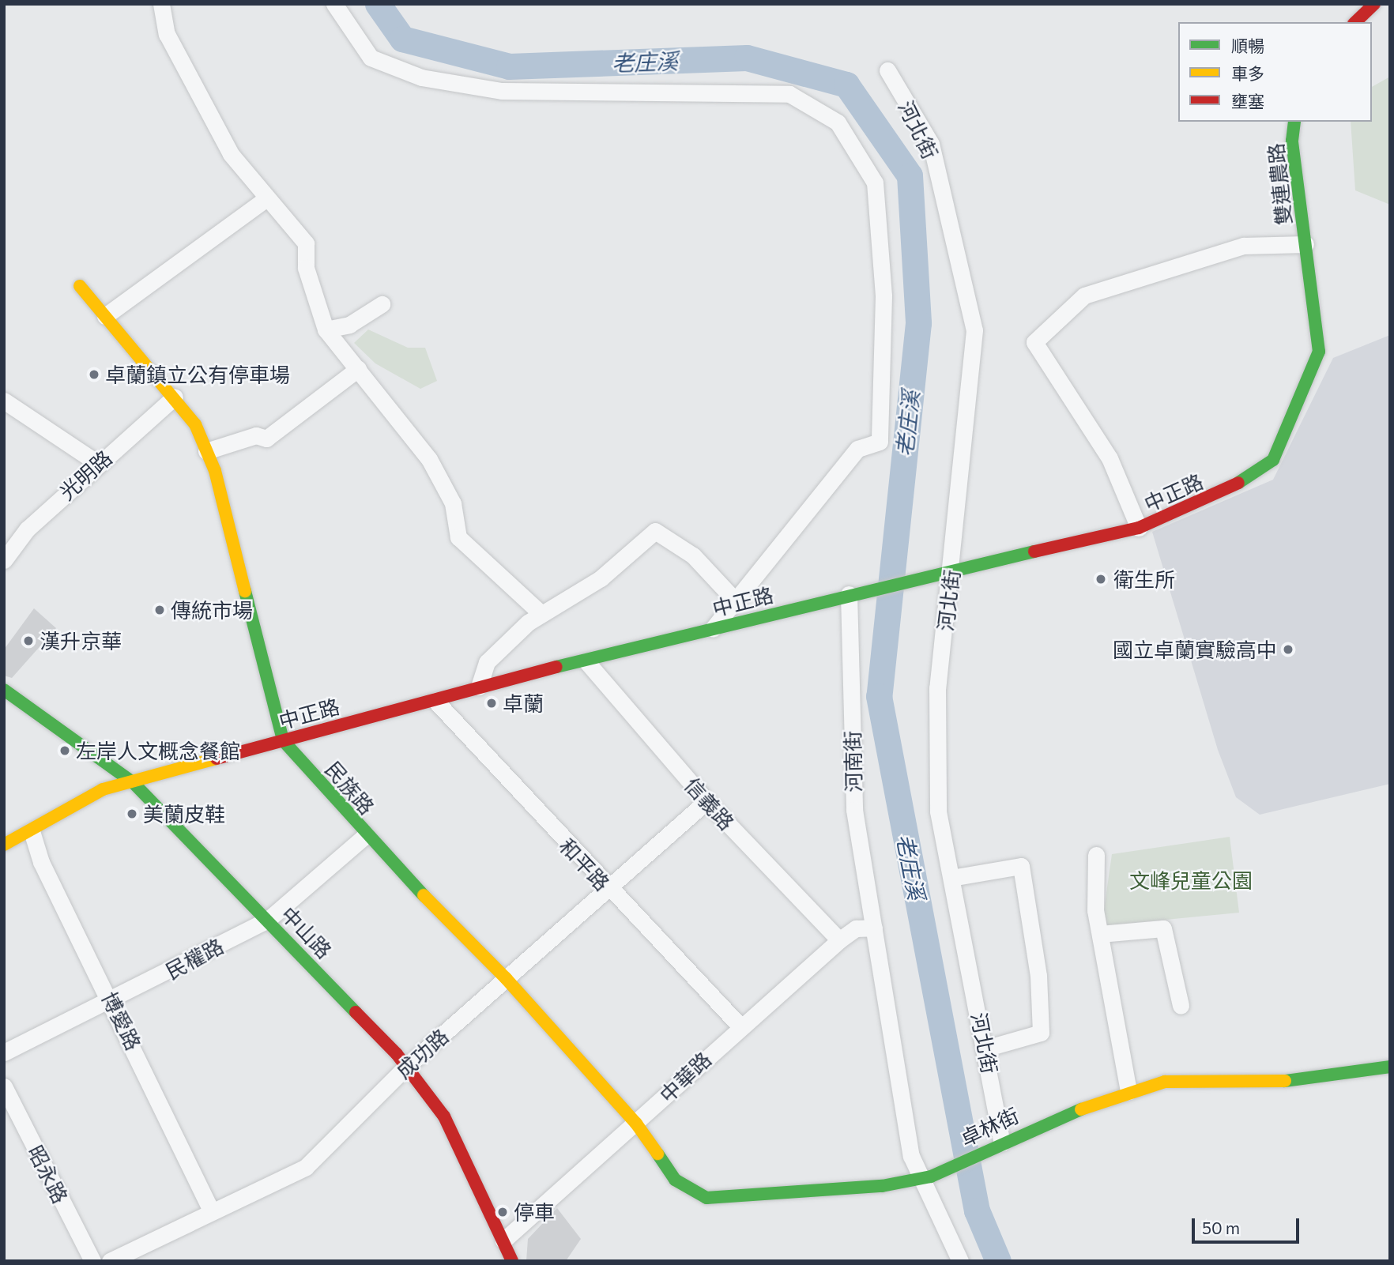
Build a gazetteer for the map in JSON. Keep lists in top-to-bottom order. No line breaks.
{"streets":{"street":["河北街","雙連農路","光明路","中正路","河南街","民族路","信義路","和平路","中山路","民權路","博愛路","成功路","中華路","卓林街","昭永路"]},"crossings":[["河北街","中正路"],["河北街","卓林街"],["雙連農路","中正路"],["光明路","民族路"],["中正路","河南街"],["中正路","民族路"],["中正路","信義路"],["中正路","和平路"],["中正路","中山路"],["中正路","博愛路"],["河南街","中華路"],["河南街","卓林街"],["民族路","民權路"],["民族路","成功路"],["民族路","中華路"],["民族路","卓林街"],["信義路","成功路"],["信義路","中華路"],["和平路","成功路"],["和平路","中華路"],["中山路","民權路"],["中山路","成功路"],["中山路","中華路"],["民權路","博愛路"],["博愛路","成功路"],["中華路","卓林街"]],"water":["老庄溪"],"parks":["文峰兒童公園"],"places":["卓蘭鎮立公有停車場","衛生所","傳統市場","漢升京華","國立卓蘭實驗高中","卓蘭","左岸人文概念餐館","美蘭皮鞋","停車"],"legend":["順暢","車多","壅塞"],"scale_bar":"50 m"}
